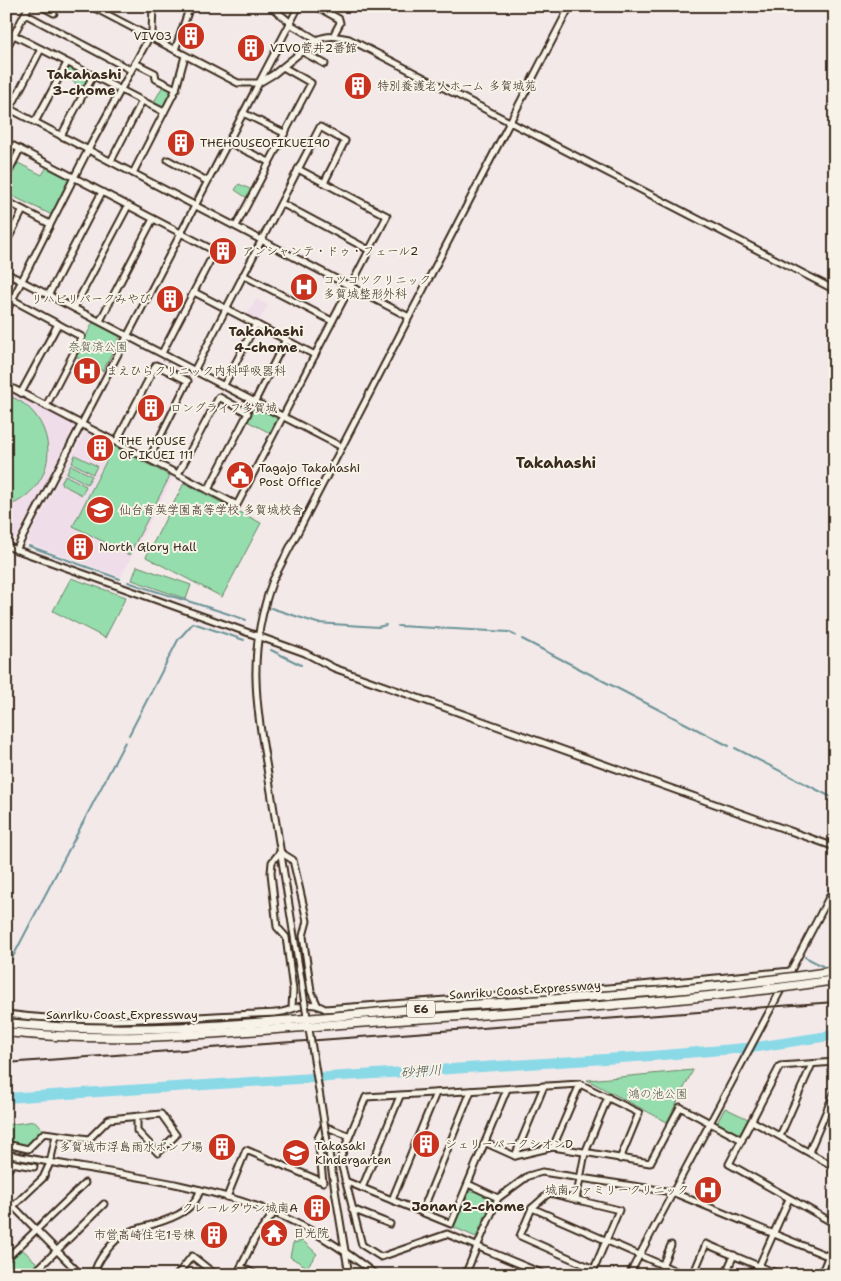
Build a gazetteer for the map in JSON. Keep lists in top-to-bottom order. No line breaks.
{"streets":{"highway":["Sanriku Coast Expressway","E6"]},"districts":["Takahashi 3-chome","Takahashi 4-chome","Takahashi","Jonan 2-chome"],"water":["砂押川"],"parks":["奈賀済公園","鴻の池公園"],"places":{"building":["VIVO3","VIVO菅井2番館","特別養護老人ホーム 多賀城苑","THEHOUSEOFIKUEI90","アンシャンテ・ドゥ・フェール2","リハビリパークみやび","ロングライフ多賀城","THE HOUSE OF IKUEI 111","North Glory Hall","シェリーパークシオンD","多賀城市浮島雨水ポンプ場","クレールタウン城南A","市営高崎住宅1号棟"],"hospital":["コツコツクリニック 多賀城整形外科","まえひらクリニック内科呼吸器科","城南ファミリークリニック"],"public building":["Tagajo Takahashi Post Office"],"school or university":["仙台育英学園高等学校 多賀城校舎","Takasaki Kindergarten"],"temple":["日光院"]}}
